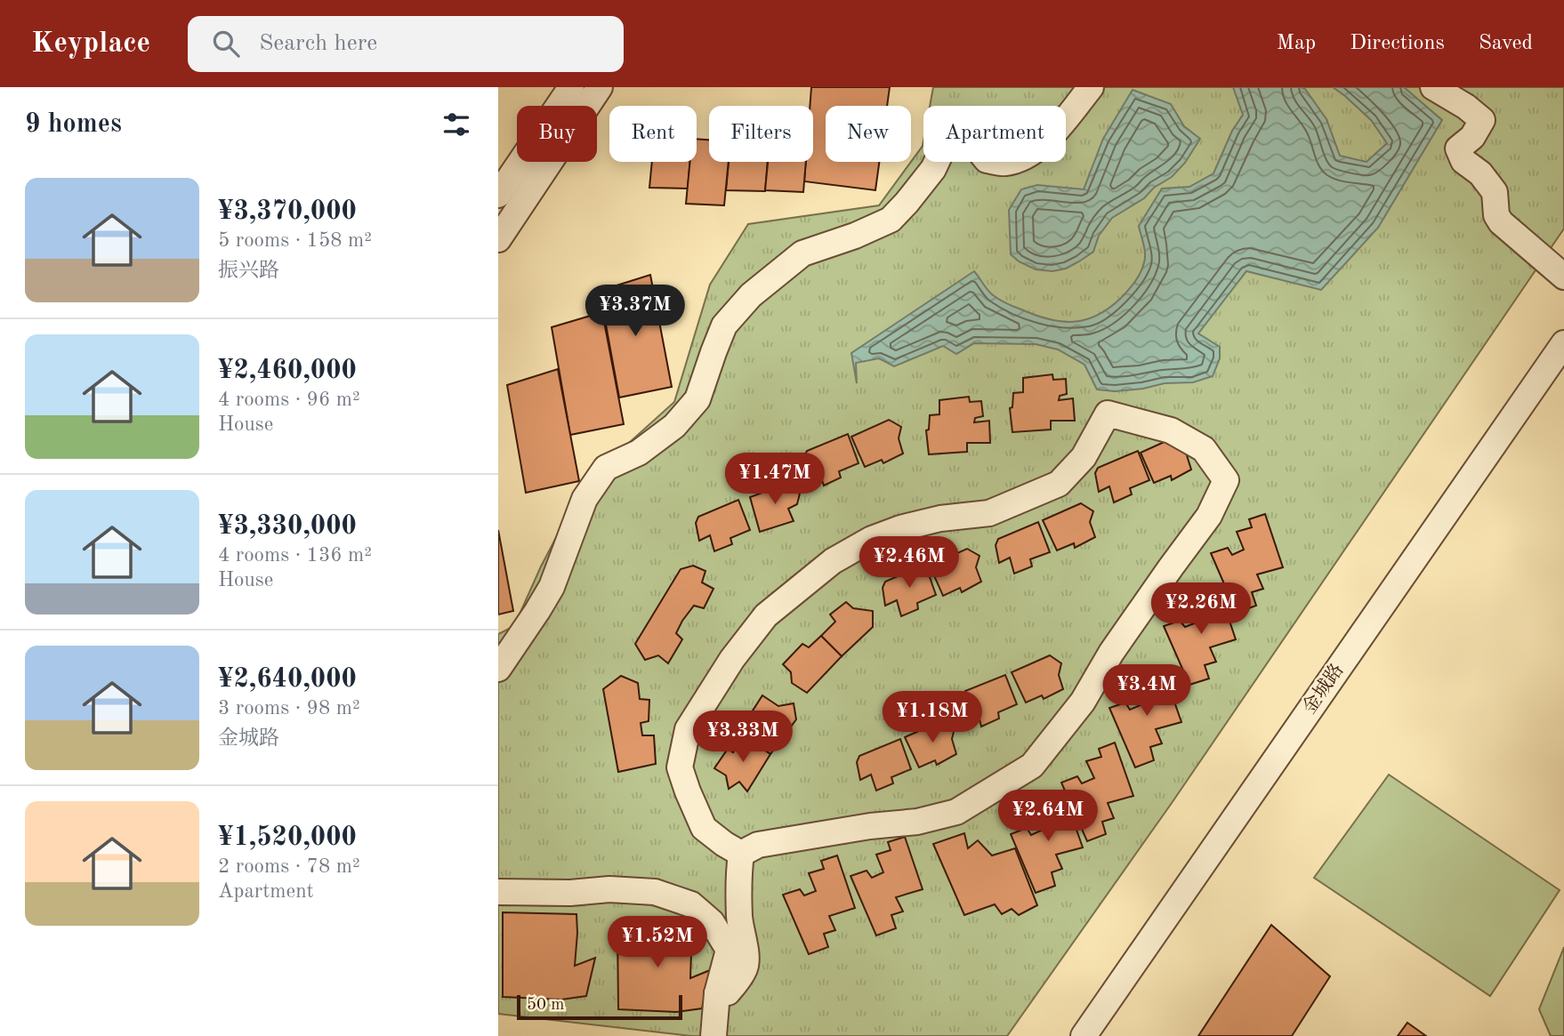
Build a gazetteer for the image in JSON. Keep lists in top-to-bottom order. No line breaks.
{"streets":{"street":["金城路"]},"scale_bar":"50 m","page":{"header":"Keyplace","search":"Search here","nav":["Map","Directions","Saved"],"heading":"9 homes","chip":["Buy","Rent","Filters","New","Apartment"],"list":[{"name":"¥3,370,000","note":"5 rooms · 158 m² · 振兴路"},{"name":"¥2,460,000","note":"4 rooms · 96 m² · House"},{"name":"¥3,330,000","note":"4 rooms · 136 m² · House"},{"name":"¥2,640,000","note":"3 rooms · 98 m² · 金城路"},{"name":"¥1,520,000","note":"2 rooms · 78 m² · Apartment"}],"price":["¥3.37M","¥1.47M","¥2.46M","¥2.26M","¥3.4M","¥1.18M","¥3.33M","¥2.64M","¥1.52M"],"scale":"50 m"}}
